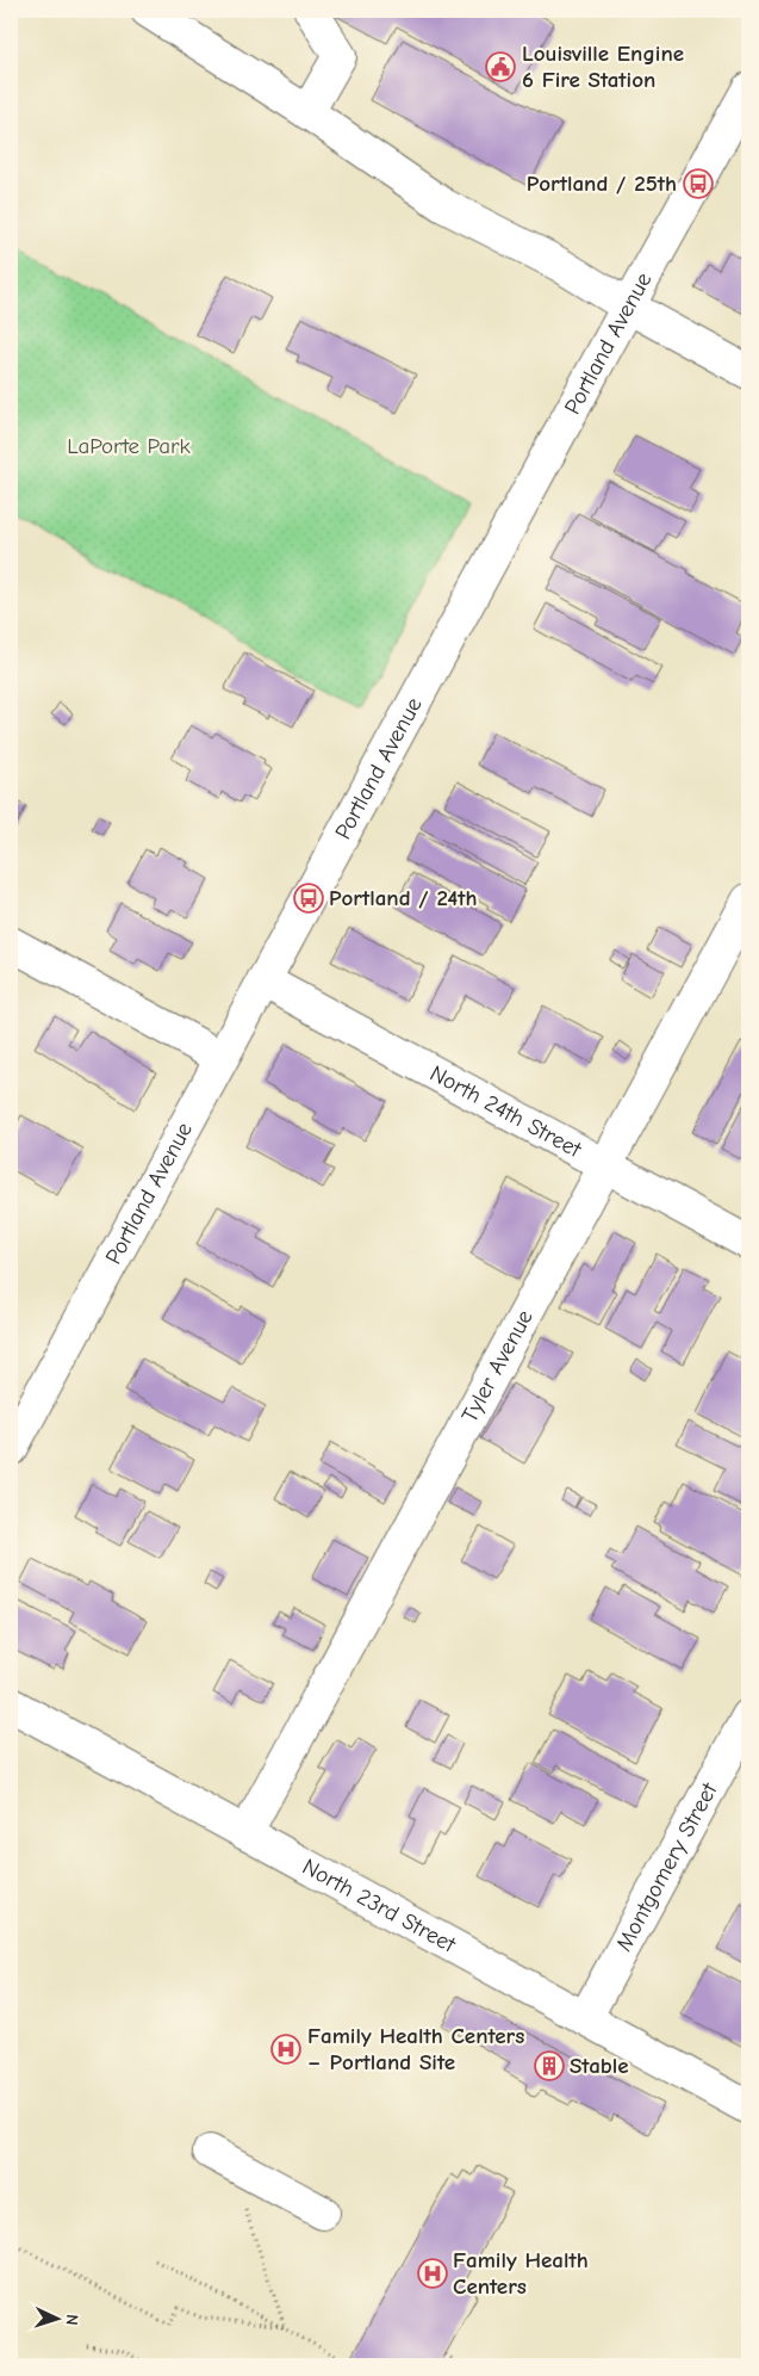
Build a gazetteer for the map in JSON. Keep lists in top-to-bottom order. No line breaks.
{"streets":{"street":["Portland Avenue","North 24th Street","Tyler Avenue","Montgomery Street","North 23rd Street"]},"crossings":[["Portland Avenue","North 24th Street"],["North 24th Street","Tyler Avenue"],["Tyler Avenue","North 23rd Street"],["Montgomery Street","North 23rd Street"]],"parks":["LaPorte Park"],"places":{"public building":["Louisville Engine 6 Fire Station"],"bus stop":["Portland / 25th","Portland / 24th"],"hospital":["Family Health Centers – Portland Site","Family Health Centers"],"building":["Stable"]},"north":"right"}
